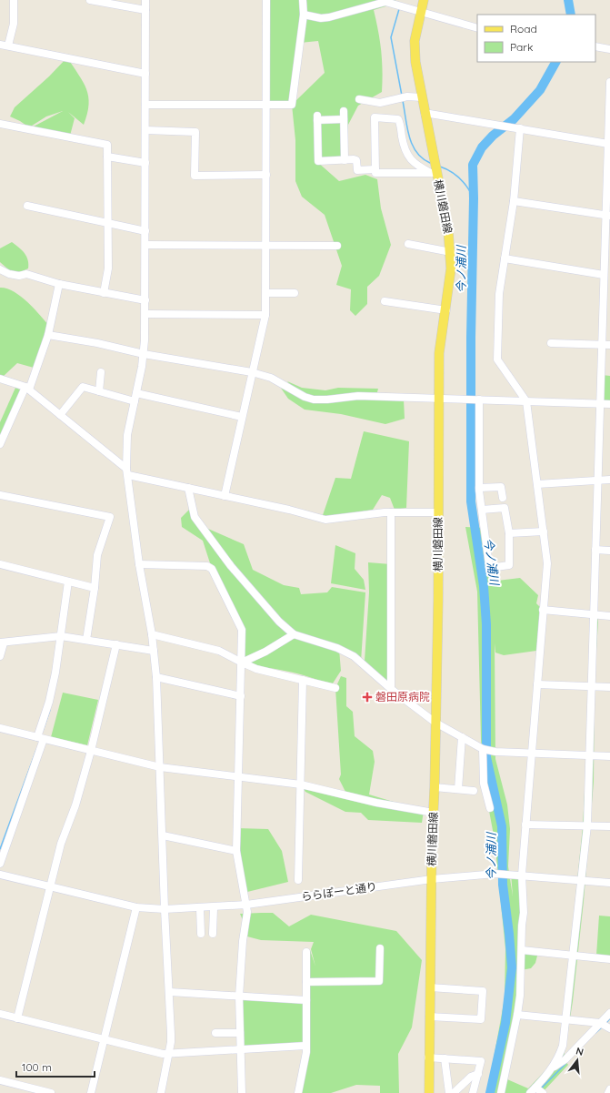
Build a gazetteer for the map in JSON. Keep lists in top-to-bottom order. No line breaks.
{"streets":{"main road":["横川磐田線"],"street":["ららぽーと通り"]},"crossings":[["横川磐田線","ららぽーと通り"]],"water":["今ノ浦川"],"places":{"health":["磐田原病院"]},"legend":["Road","Park"],"scale_bar":"100 m","north":"top"}
